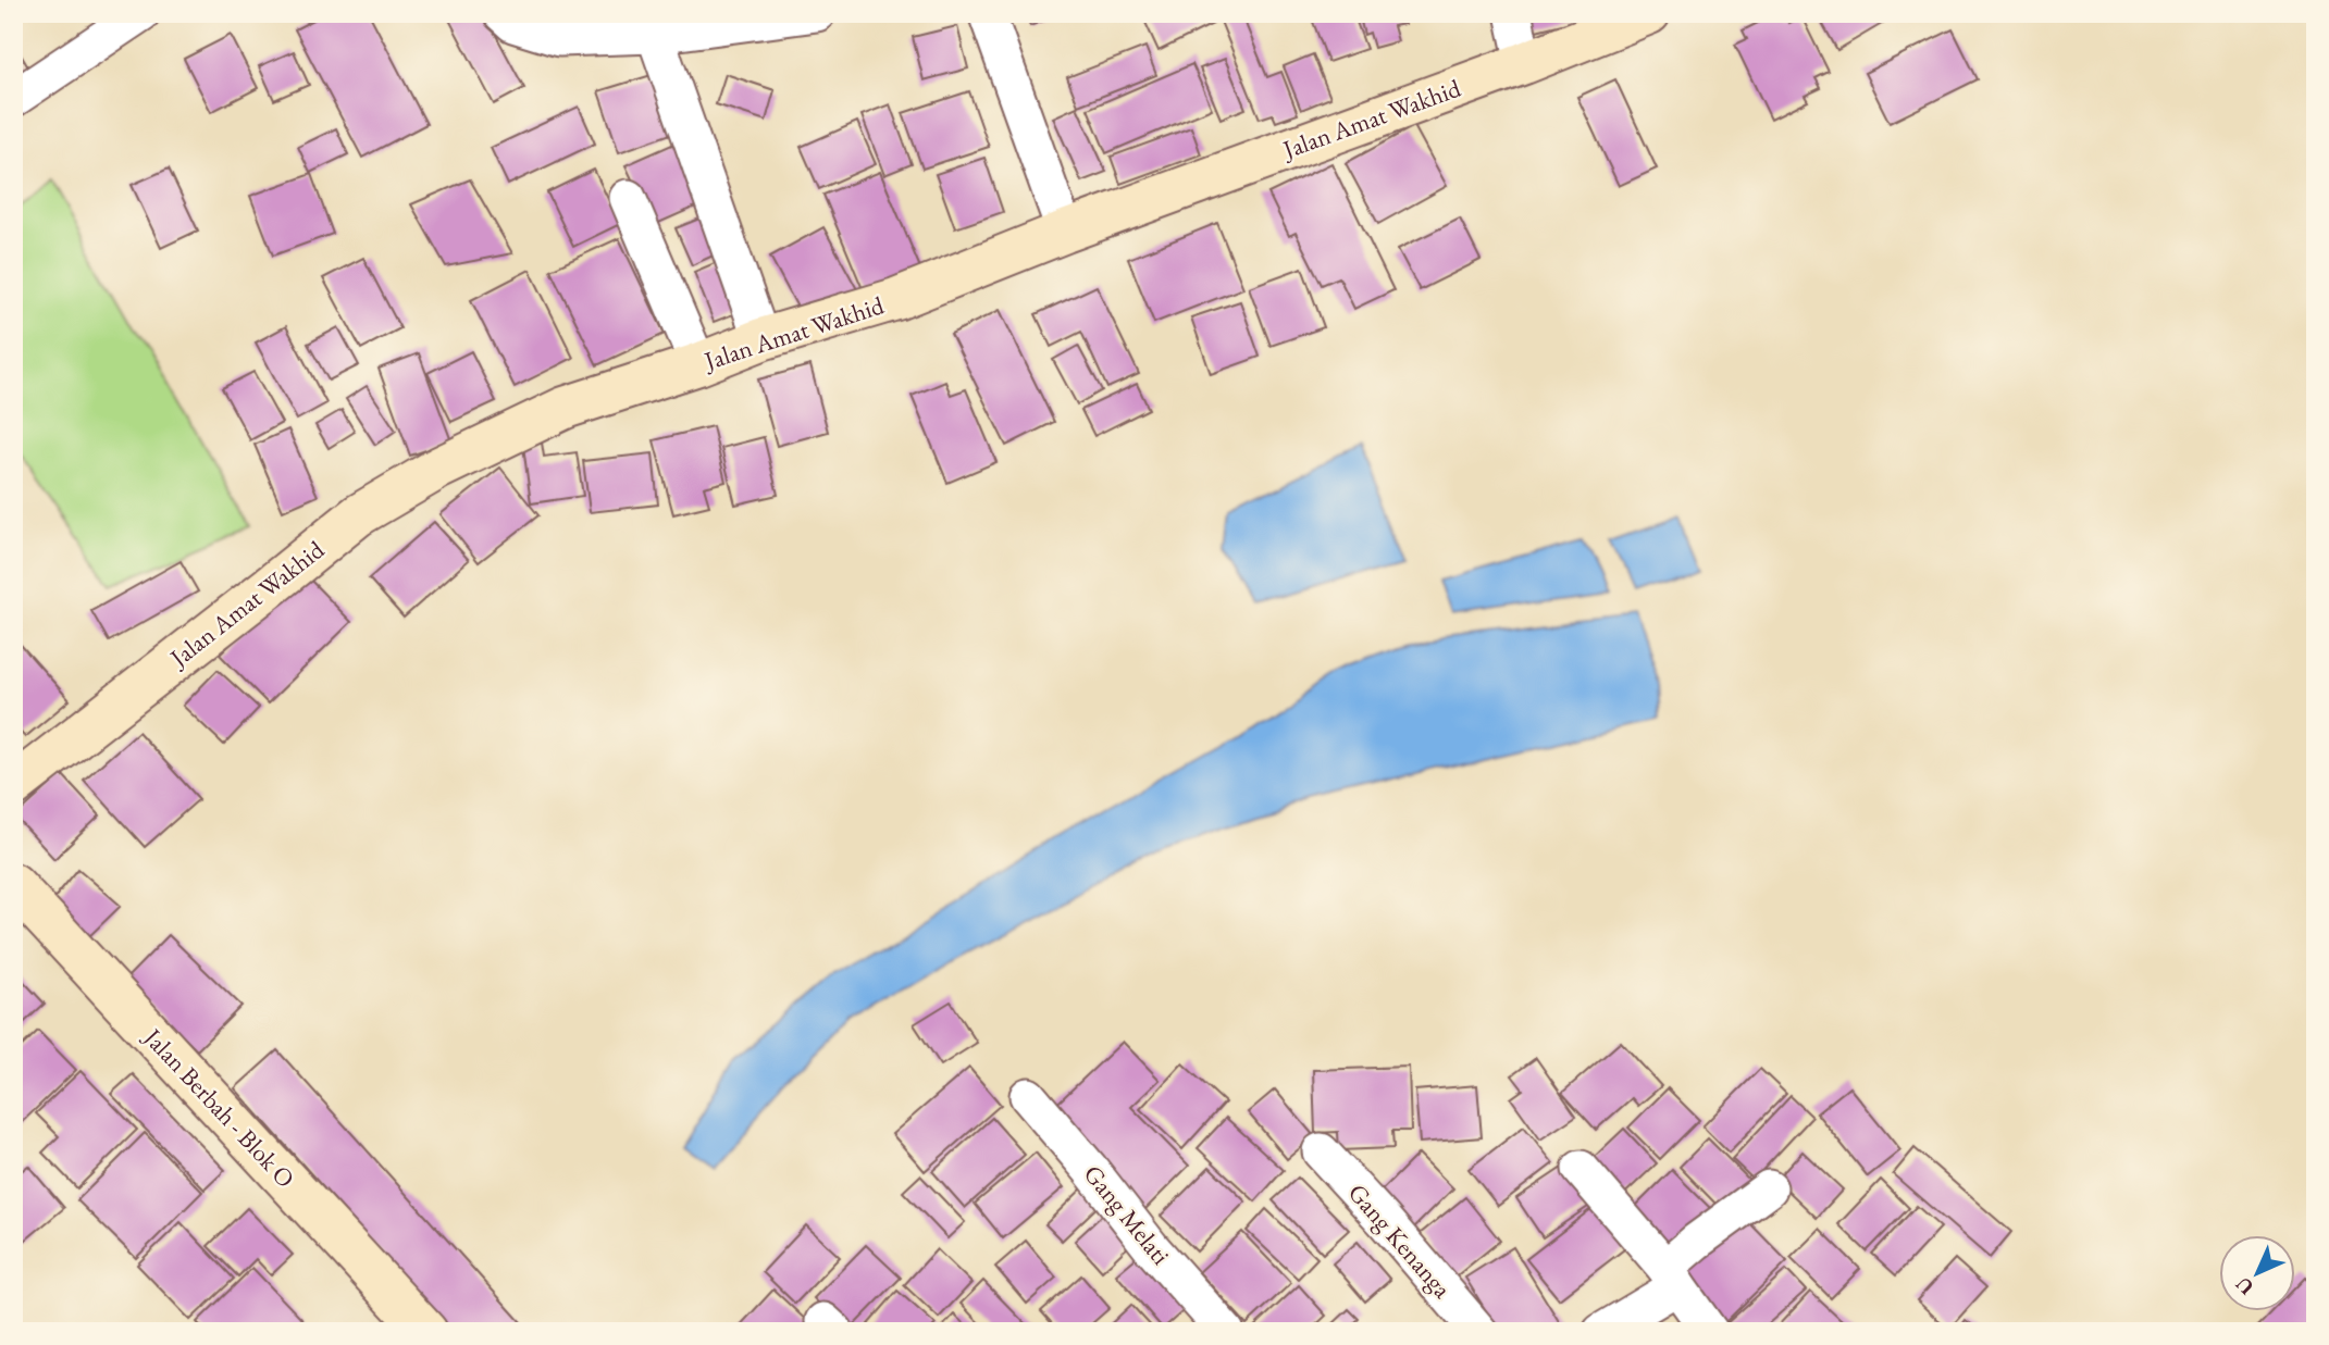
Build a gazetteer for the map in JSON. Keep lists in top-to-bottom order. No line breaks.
{"streets":{"street":["Jalan Amat Wakhid","Jalan Berbah - Blok O","Gang Melati","Gang Kenanga"]},"north":"bottom left"}
